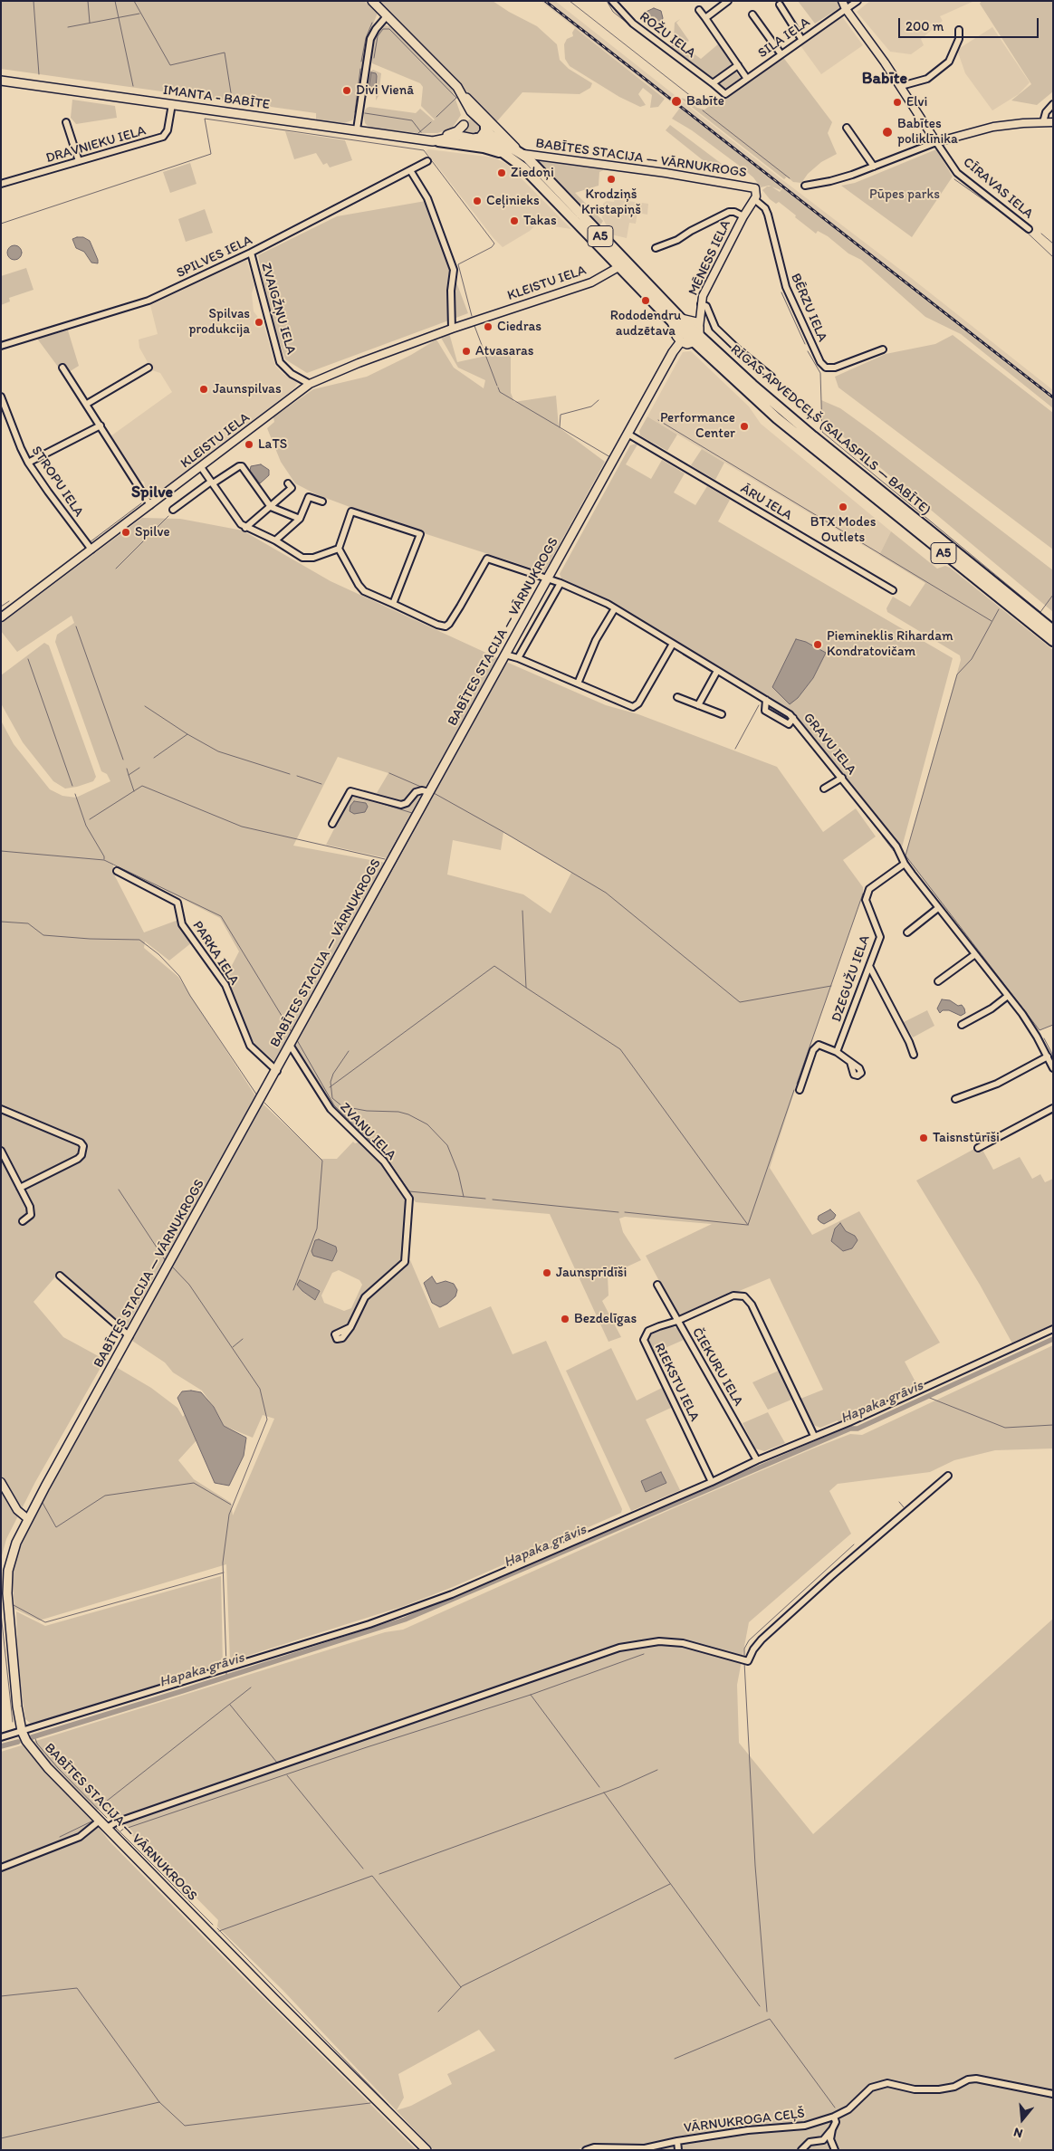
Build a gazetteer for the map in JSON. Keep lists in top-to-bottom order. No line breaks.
{"streets":{"highway":["A5","RĪGAS APVEDCEĻŠ (SALASPILS — BABĪTE)"],"main road":["IMANTA - BABĪTE","BABĪTES STACIJA — VĀRNUKROGS"],"street":["ROŽU IELA","SILA IELA","DRAVNIEKU IELA","CĪRAVAS IELA","SPILVES IELA","MĒNESS IELA","KLEISTU IELA","BĒRZU IELA","ZVAIGŽŅU IELA","STROPU IELA","ĀRU IELA","GRAVU IELA","PARKA IELA","DZEGUŽU IELA","ZVANU IELA","ČIEKURU IELA","RIEKSTU IELA","VĀRNUKROGA CEĻŠ"]},"crossings":[["ROŽU IELA","SILA IELA"],["IMANTA - BABĪTE","DRAVNIEKU IELA"],["IMANTA - BABĪTE","RĪGAS APVEDCEĻŠ (SALASPILS — BABĪTE)"],["BABĪTES STACIJA — VĀRNUKROGS","MĒNESS IELA"],["BABĪTES STACIJA — VĀRNUKROGS","BĒRZU IELA"],["BABĪTES STACIJA — VĀRNUKROGS","RĪGAS APVEDCEĻŠ (SALASPILS — BABĪTE)"],["BABĪTES STACIJA — VĀRNUKROGS","ĀRU IELA"],["BABĪTES STACIJA — VĀRNUKROGS","GRAVU IELA"],["BABĪTES STACIJA — VĀRNUKROGS","PARKA IELA"],["BABĪTES STACIJA — VĀRNUKROGS","ZVANU IELA"],["SPILVES IELA","ZVAIGŽŅU IELA"],["MĒNESS IELA","BĒRZU IELA"],["MĒNESS IELA","RĪGAS APVEDCEĻŠ (SALASPILS — BABĪTE)"],["KLEISTU IELA","ZVAIGŽŅU IELA"],["KLEISTU IELA","RĪGAS APVEDCEĻŠ (SALASPILS — BABĪTE)"],["KLEISTU IELA","STROPU IELA"],["GRAVU IELA","DZEGUŽU IELA"],["ČIEKURU IELA","RIEKSTU IELA"]],"districts":["Babīte","Spilve"],"water":["Hapaka grāvis"],"parks":["Pūpes parks"],"places":["Divi Vienā","Babīte","Elvi","Babītes poliklīnika","Ziedoņi","Krodziņš Kristapiņš","Ceļinieks","Takas","Rododendru audzētava","Spilvas produkcija","Ciedras","Atvasaras","Jaunspilvas","Performance Center","LaTS","BTX Modes Outlets","Spilve","Piemineklis Rihardam Kondratovičam","Taisnstūrīši","Jaunsprīdīši","Bezdelīgas"],"scale_bar":"200 m","north":"bottom"}
